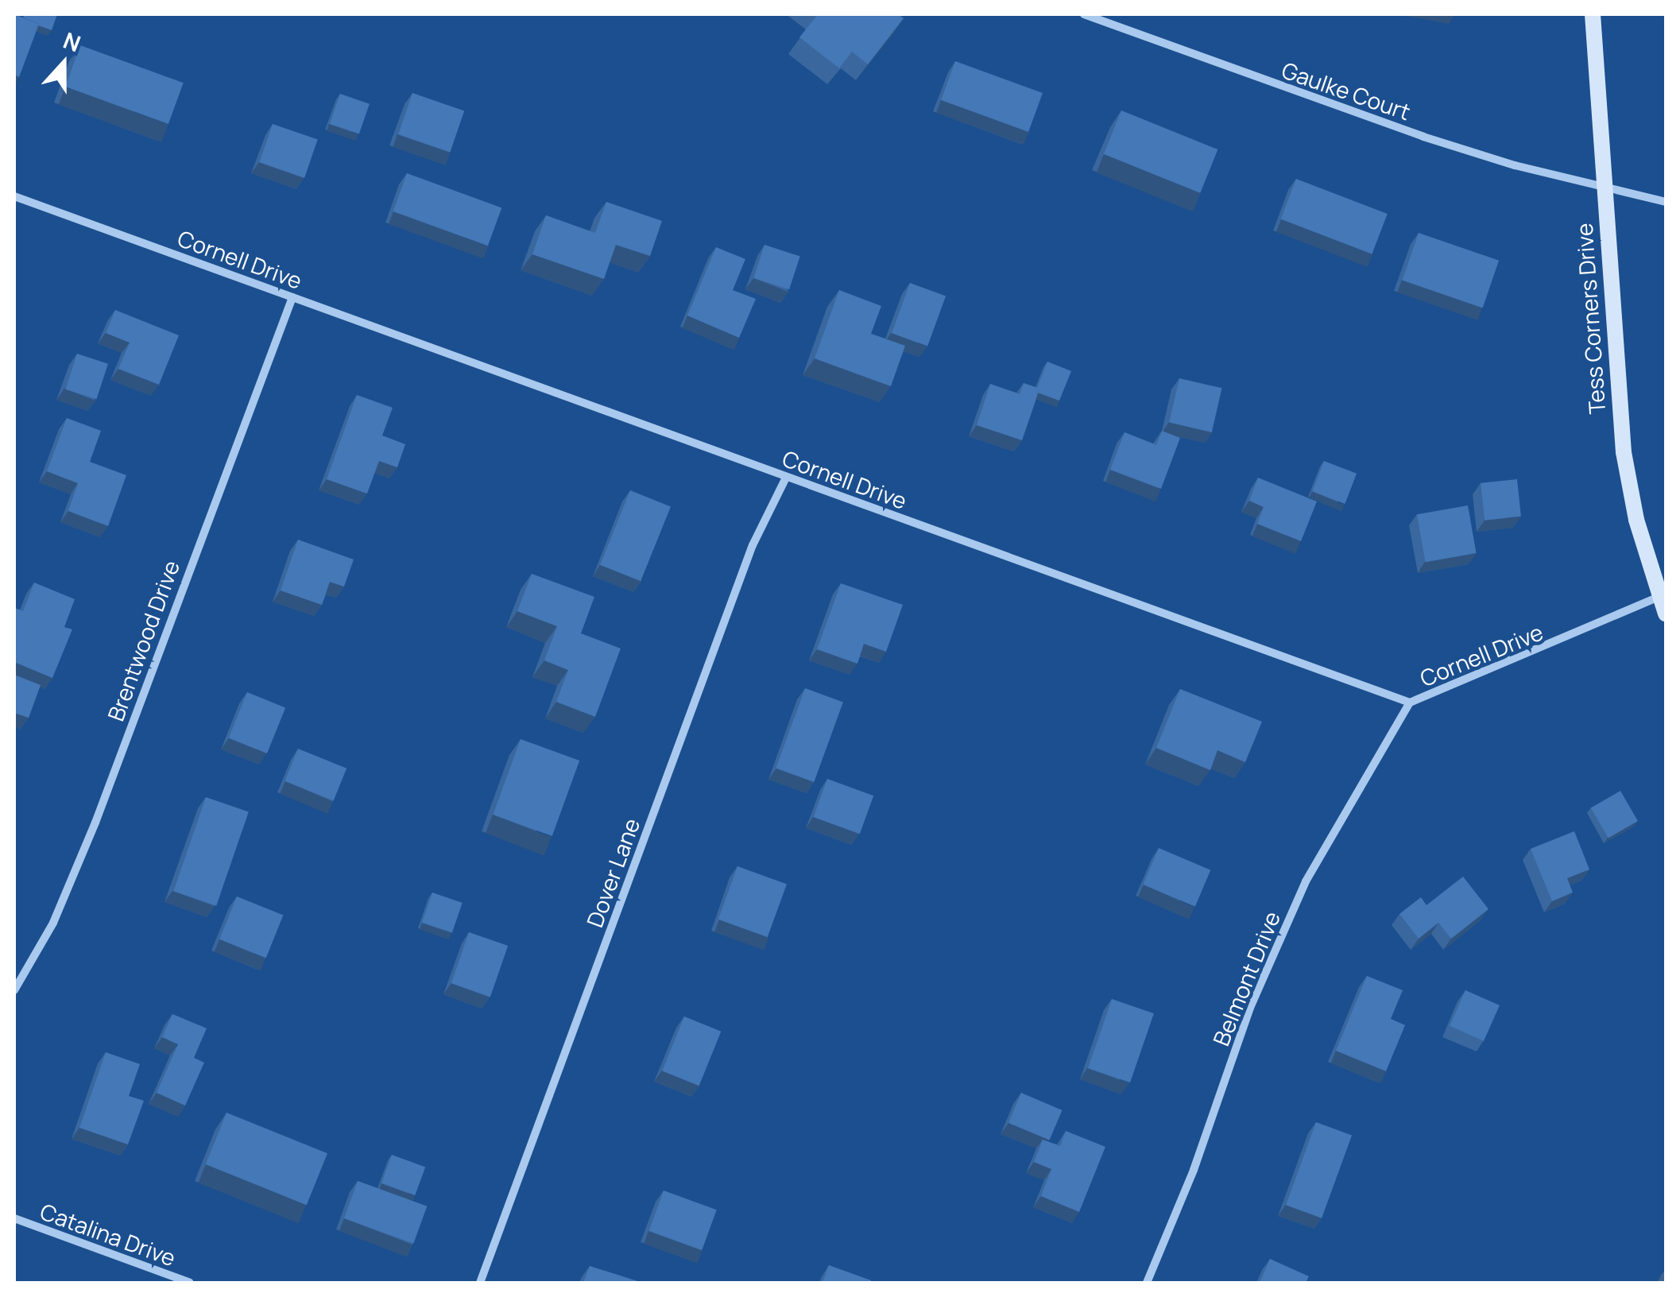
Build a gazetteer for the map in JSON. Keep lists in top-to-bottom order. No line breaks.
{"streets":{"street":["Gaulke Court","Cornell Drive","Tess Corners Drive","Brentwood Drive","Dover Lane","Belmont Drive","Catalina Drive"]},"crossings":[["Gaulke Court","Tess Corners Drive"],["Cornell Drive","Tess Corners Drive"],["Cornell Drive","Brentwood Drive"],["Cornell Drive","Dover Lane"],["Cornell Drive","Belmont Drive"]],"north":"top"}
